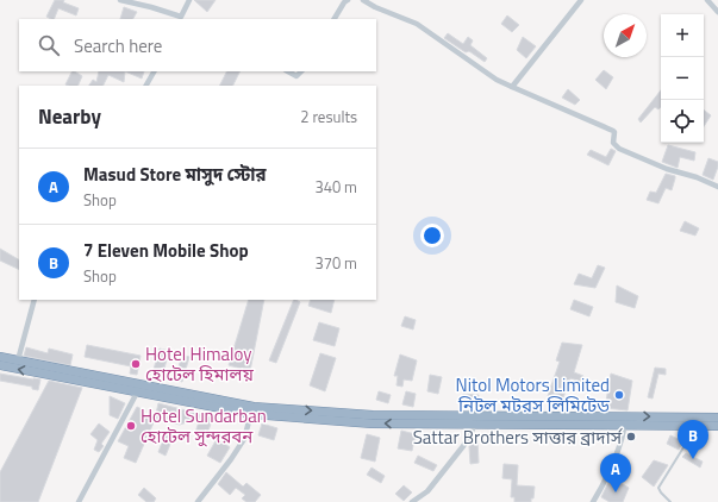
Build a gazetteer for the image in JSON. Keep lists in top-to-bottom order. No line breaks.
{"places":["Hotel Himaloy হোটেল হিমালয়","Nitol Motors Limited নিটল মটরস লিমিটেড","Hotel Sundarban হোটেল সুন্দরবন","Sattar Brothers সাত্তার ব্রাদার্স"],"north":"top right","page":{"map_buttons":["+","−"],"search":"Search here","heading":["Nearby","2 results"],"list":[{"mark":"A","name":"Masud Store মাসুদ স্টোর","note":"Shop","value":"340 m"},{"mark":"B","name":"7 Eleven Mobile Shop","note":"Shop","value":"370 m"}],"pins":["B","A"]}}
